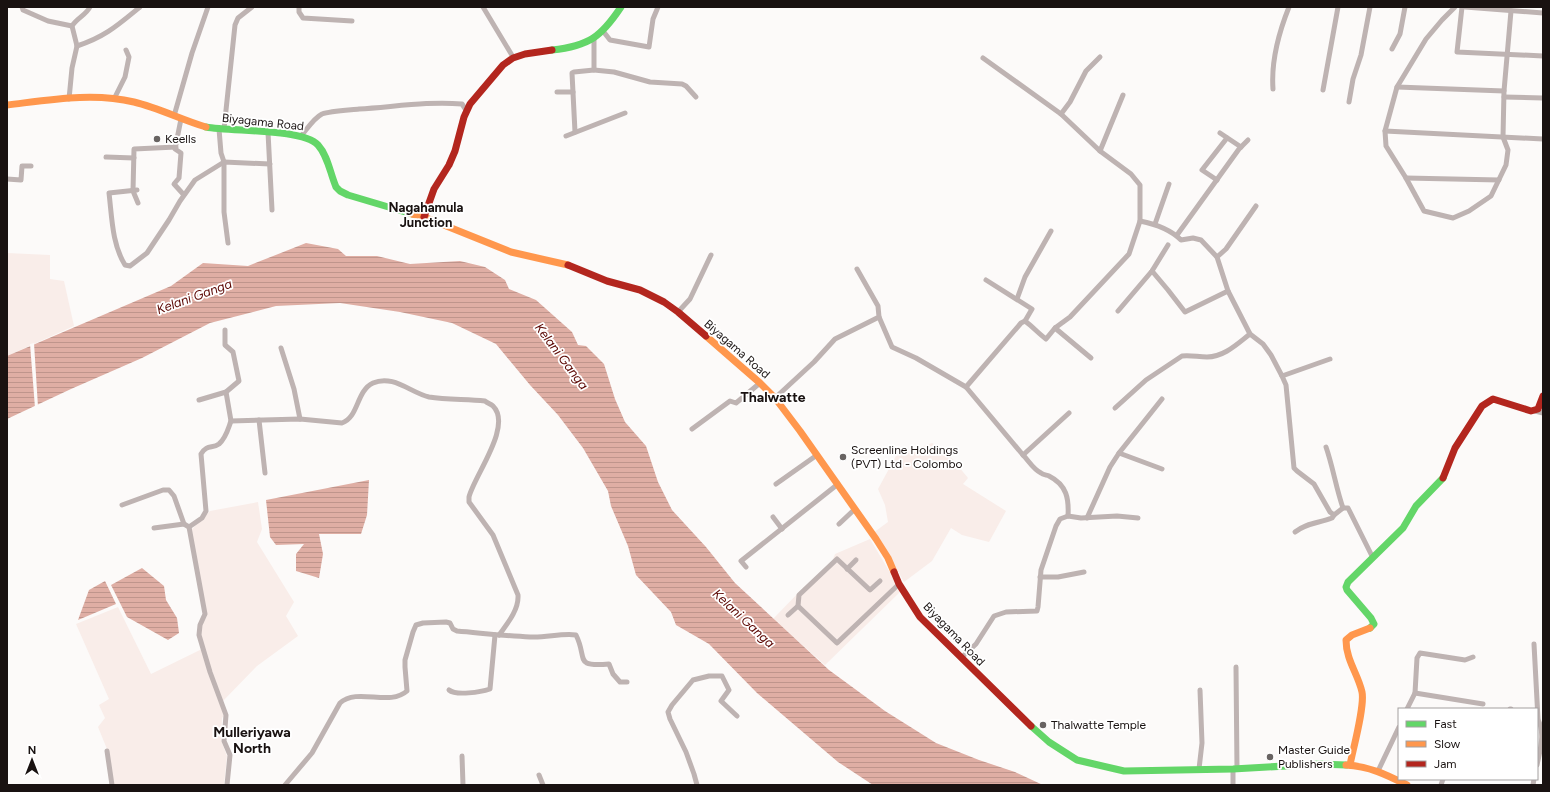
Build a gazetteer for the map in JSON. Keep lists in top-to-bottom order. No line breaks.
{"streets":{"main road":["Biyagama Road"]},"districts":["Nagahamula Junction","Thalwatte","Mulleriyawa North"],"water":["Kelani Ganga"],"places":["Keells","Screenline Holdings (PVT) Ltd - Colombo","Thalwatte Temple","Master Guide Publishers"],"legend":["Fast","Slow","Jam"],"north":"top"}
